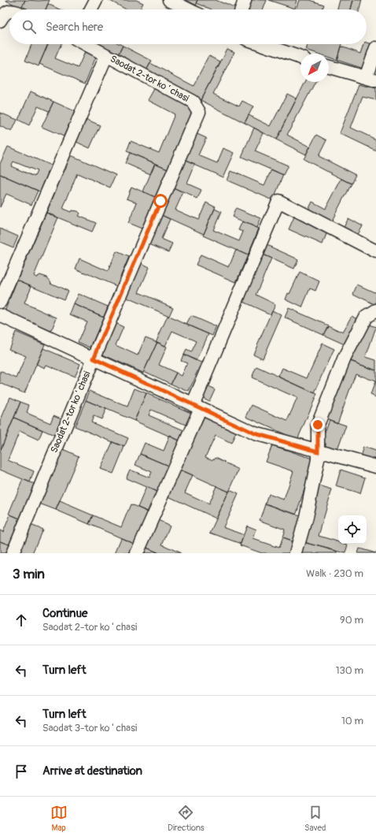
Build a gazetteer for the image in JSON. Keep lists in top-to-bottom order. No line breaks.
{"streets":{"street":["Saodat 2-tor koʻchasi"]},"north":"bottom left","page":{"search":"Search here","heading":["3 min","Walk · 230 m"],"list":[["Continue","Saodat 2-tor koʻchasi","90 m"],["Turn left","130 m"],["Turn left","Saodat 3-tor koʻchasi","10 m"],"Arrive at destination"],"nav":["Map","Directions","Saved"]}}
